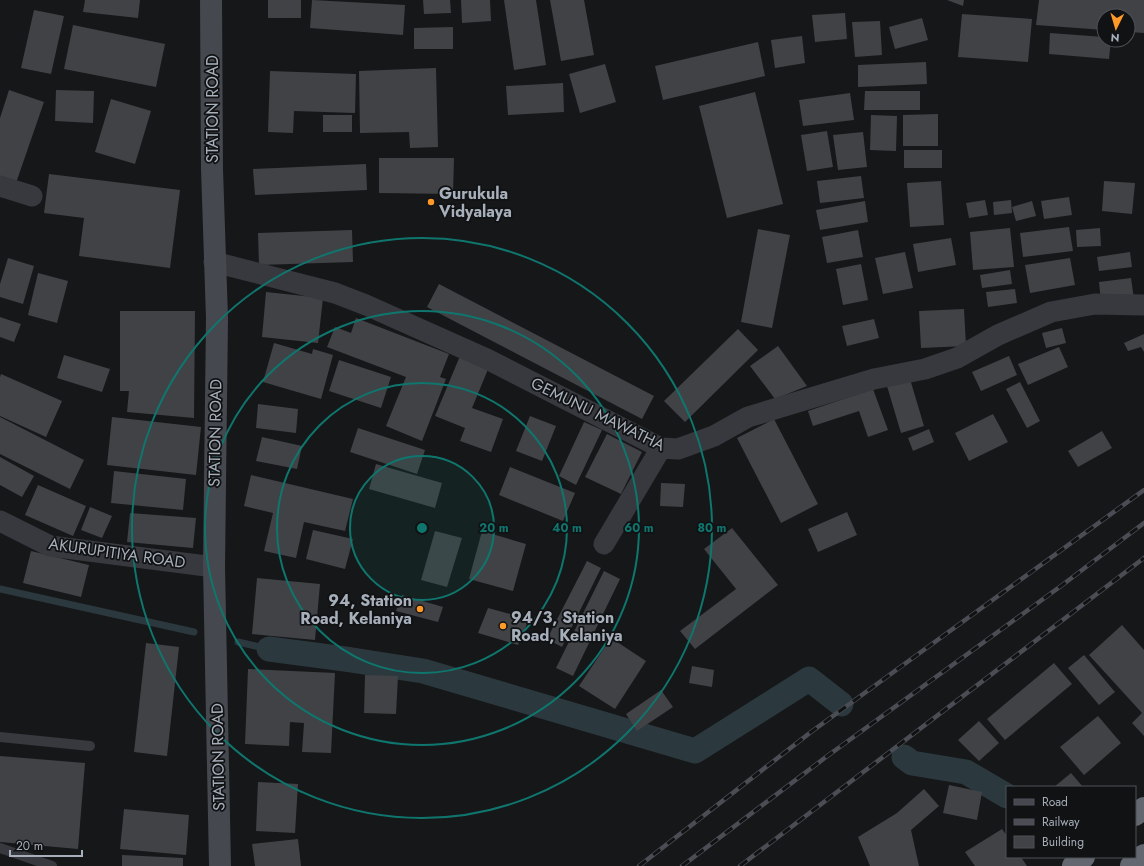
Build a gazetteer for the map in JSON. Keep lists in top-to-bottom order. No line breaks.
{"streets":{"street":["STATION ROAD","GEMUNU MAWATHA","AKURUPITIYA ROAD"]},"crossings":[["STATION ROAD","GEMUNU MAWATHA"],["STATION ROAD","AKURUPITIYA ROAD"]],"places":["Gurukula Vidyalaya","94, Station Road, Kelaniya","94/3, Station Road, Kelaniya"],"legend":["Road","Railway","Building"],"scale_bar":"20 m","north":"bottom","rings":["20 m","40 m","60 m","80 m"]}
